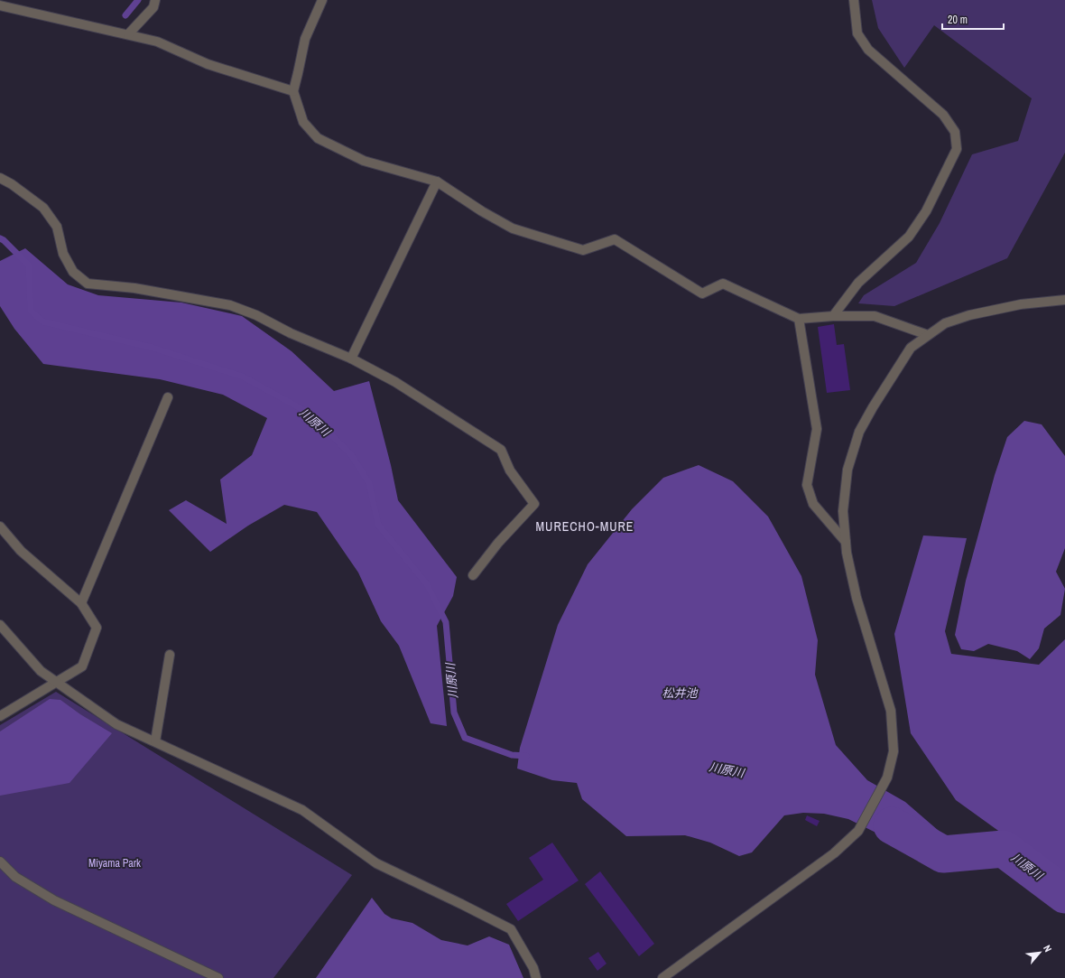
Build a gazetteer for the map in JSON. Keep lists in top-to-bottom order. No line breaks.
{"districts":["MURECHO-MURE"],"water":["川原川","松井池"],"parks":["Miyama Park"],"scale_bar":"20 m","north":"top right"}
